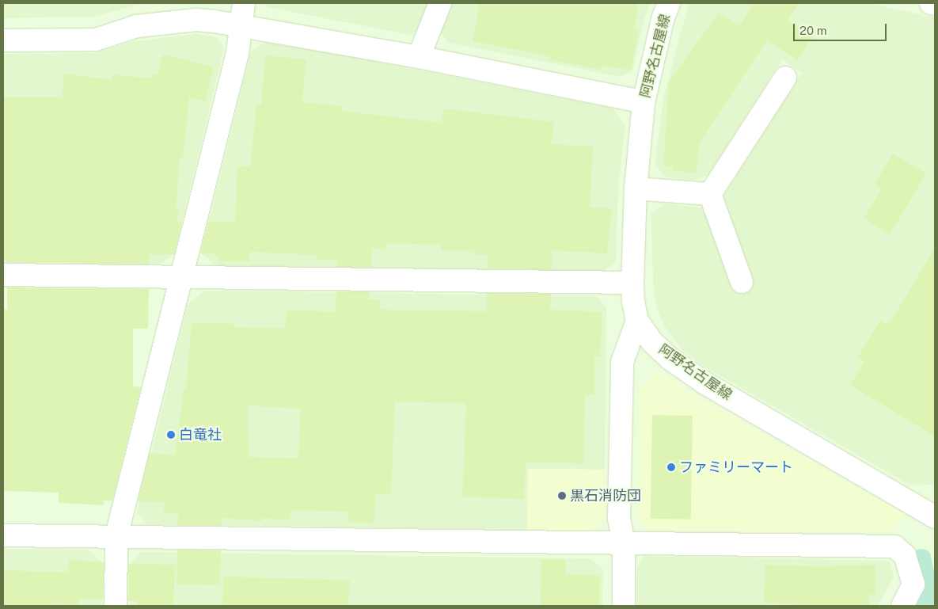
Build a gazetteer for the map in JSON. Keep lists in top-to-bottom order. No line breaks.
{"streets":{"street":["阿野名古屋線"]},"places":["白竜社","ファミリーマート","黒石消防団"],"scale_bar":"20 m"}
